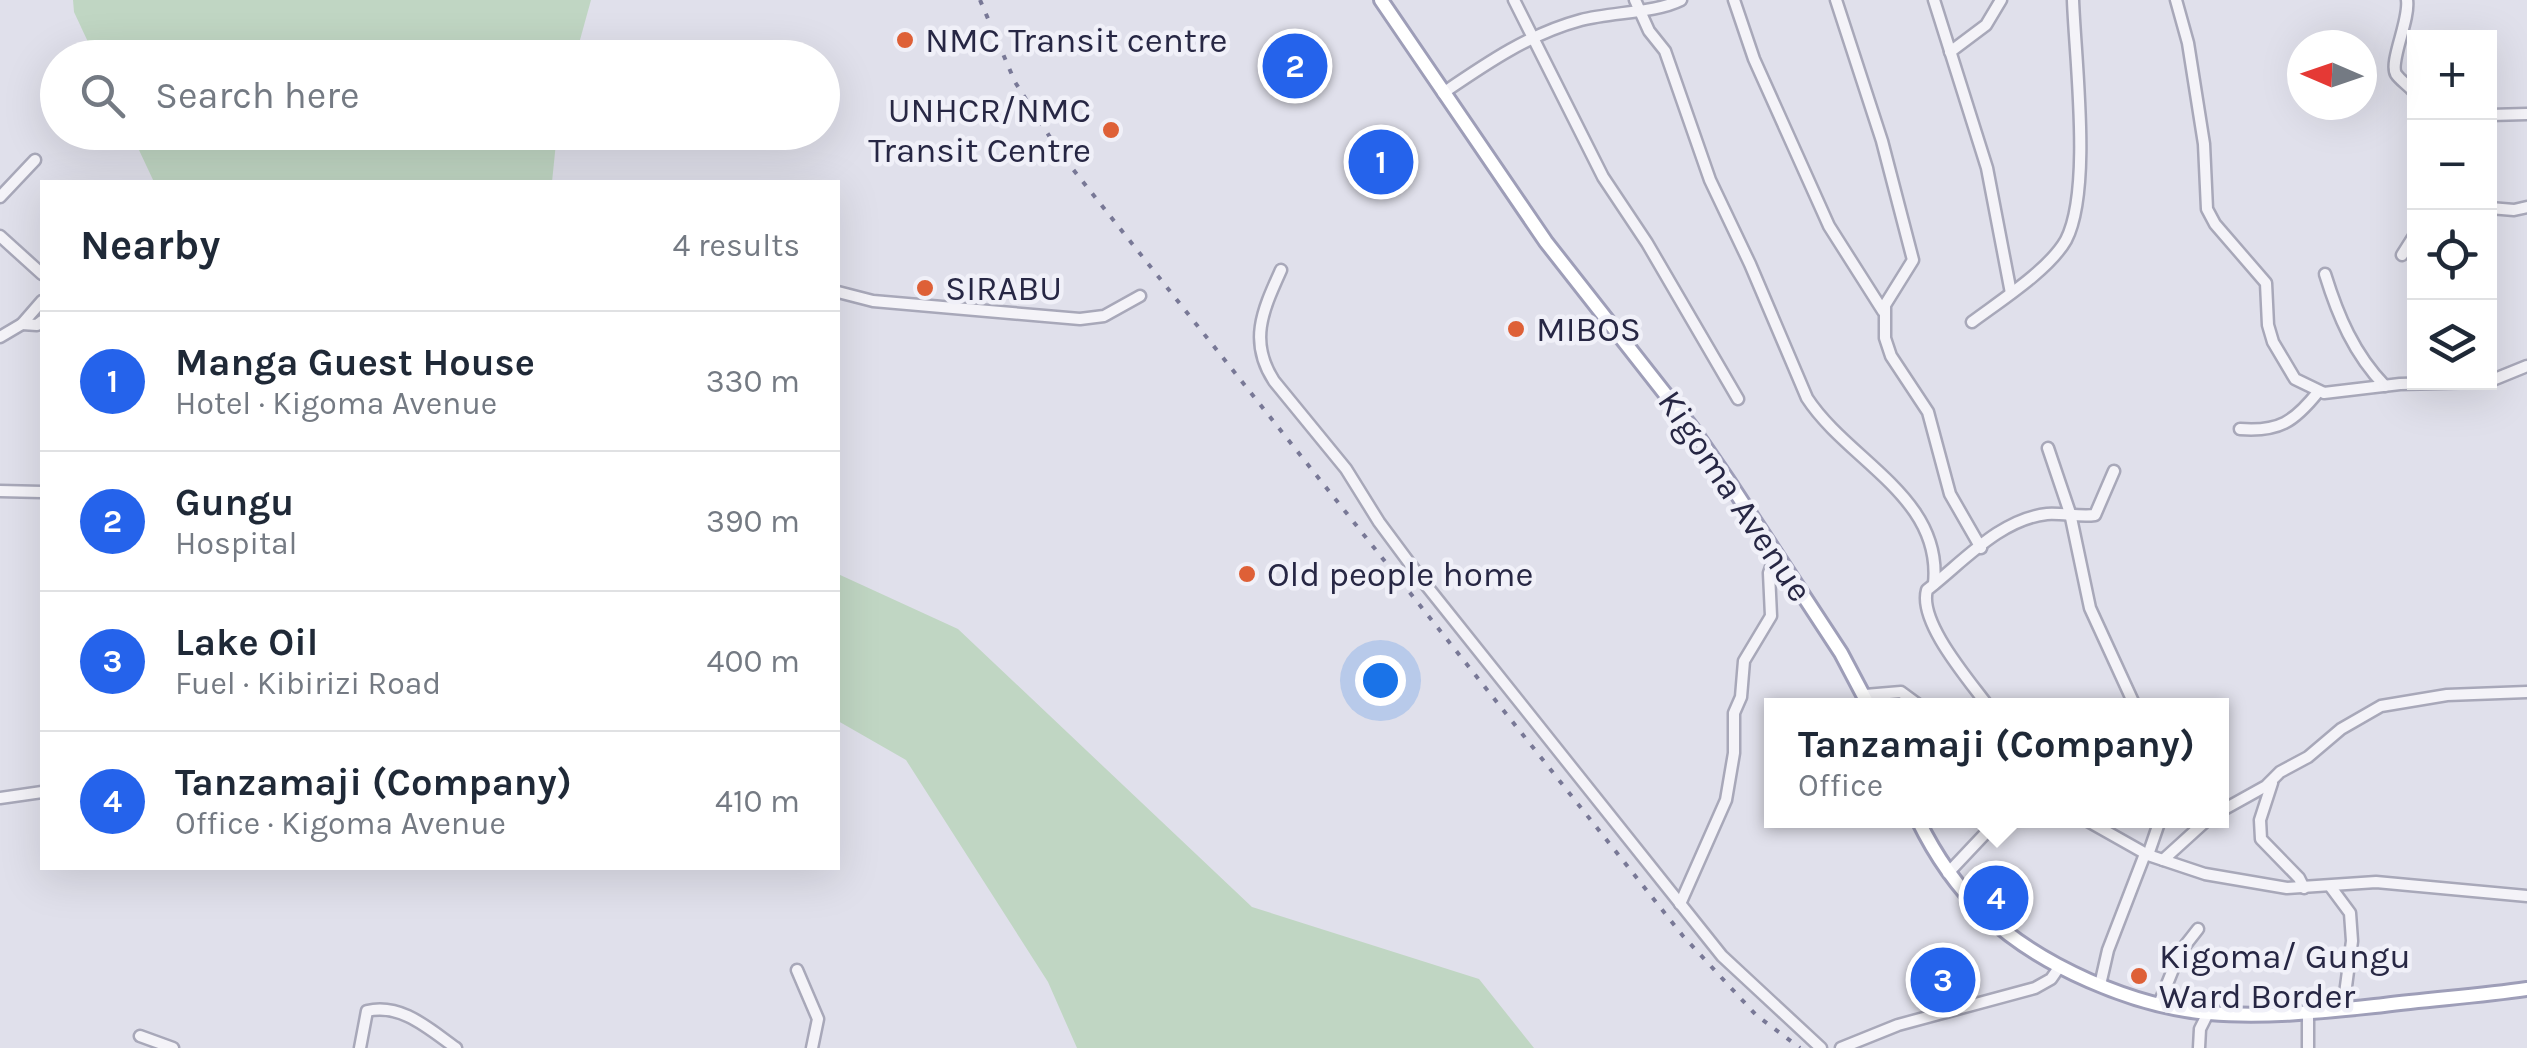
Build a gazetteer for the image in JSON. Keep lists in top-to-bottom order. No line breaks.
{"streets":{"main road":["Kigoma Avenue"]},"places":["NMC Transit centre","UNHCR/NMC Transit Centre","SIRABU","MIBOS","Old people home","Kigoma/ Gungu Ward Border"],"north":"left","page":{"pins":["2","1","4","3"],"map_buttons":["+","−"],"search":"Search here","heading":["Nearby","4 results"],"list":[{"mark":"1","name":"Manga Guest House","note":"Hotel · Kigoma Avenue","value":"330 m"},{"mark":"2","name":"Gungu","note":"Hospital","value":"390 m"},{"mark":"3","name":"Lake Oil","note":"Fuel · Kibirizi Road","value":"400 m"},{"mark":"4","name":"Tanzamaji (Company)","note":"Office · Kigoma Avenue","value":"410 m"}],"popup":["Tanzamaji (Company)","Office"]}}
